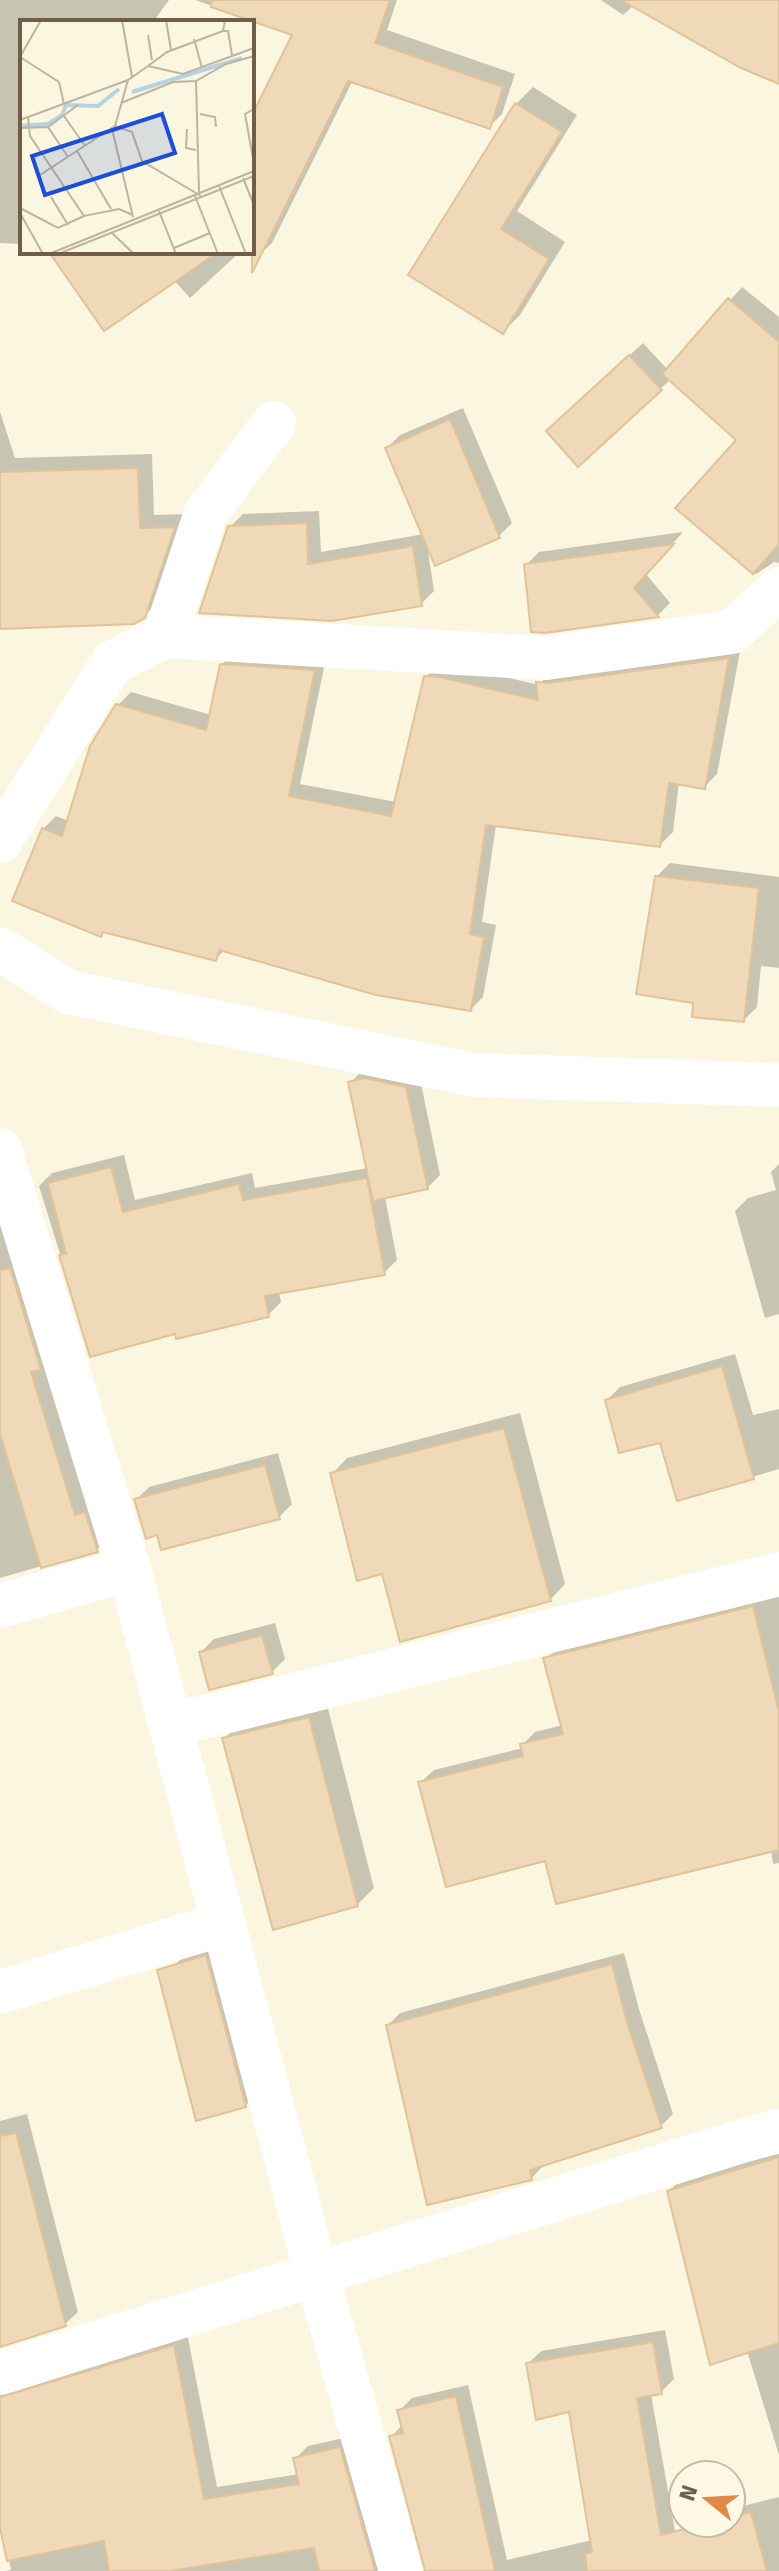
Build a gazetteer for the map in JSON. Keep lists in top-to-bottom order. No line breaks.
{"north":"left"}
